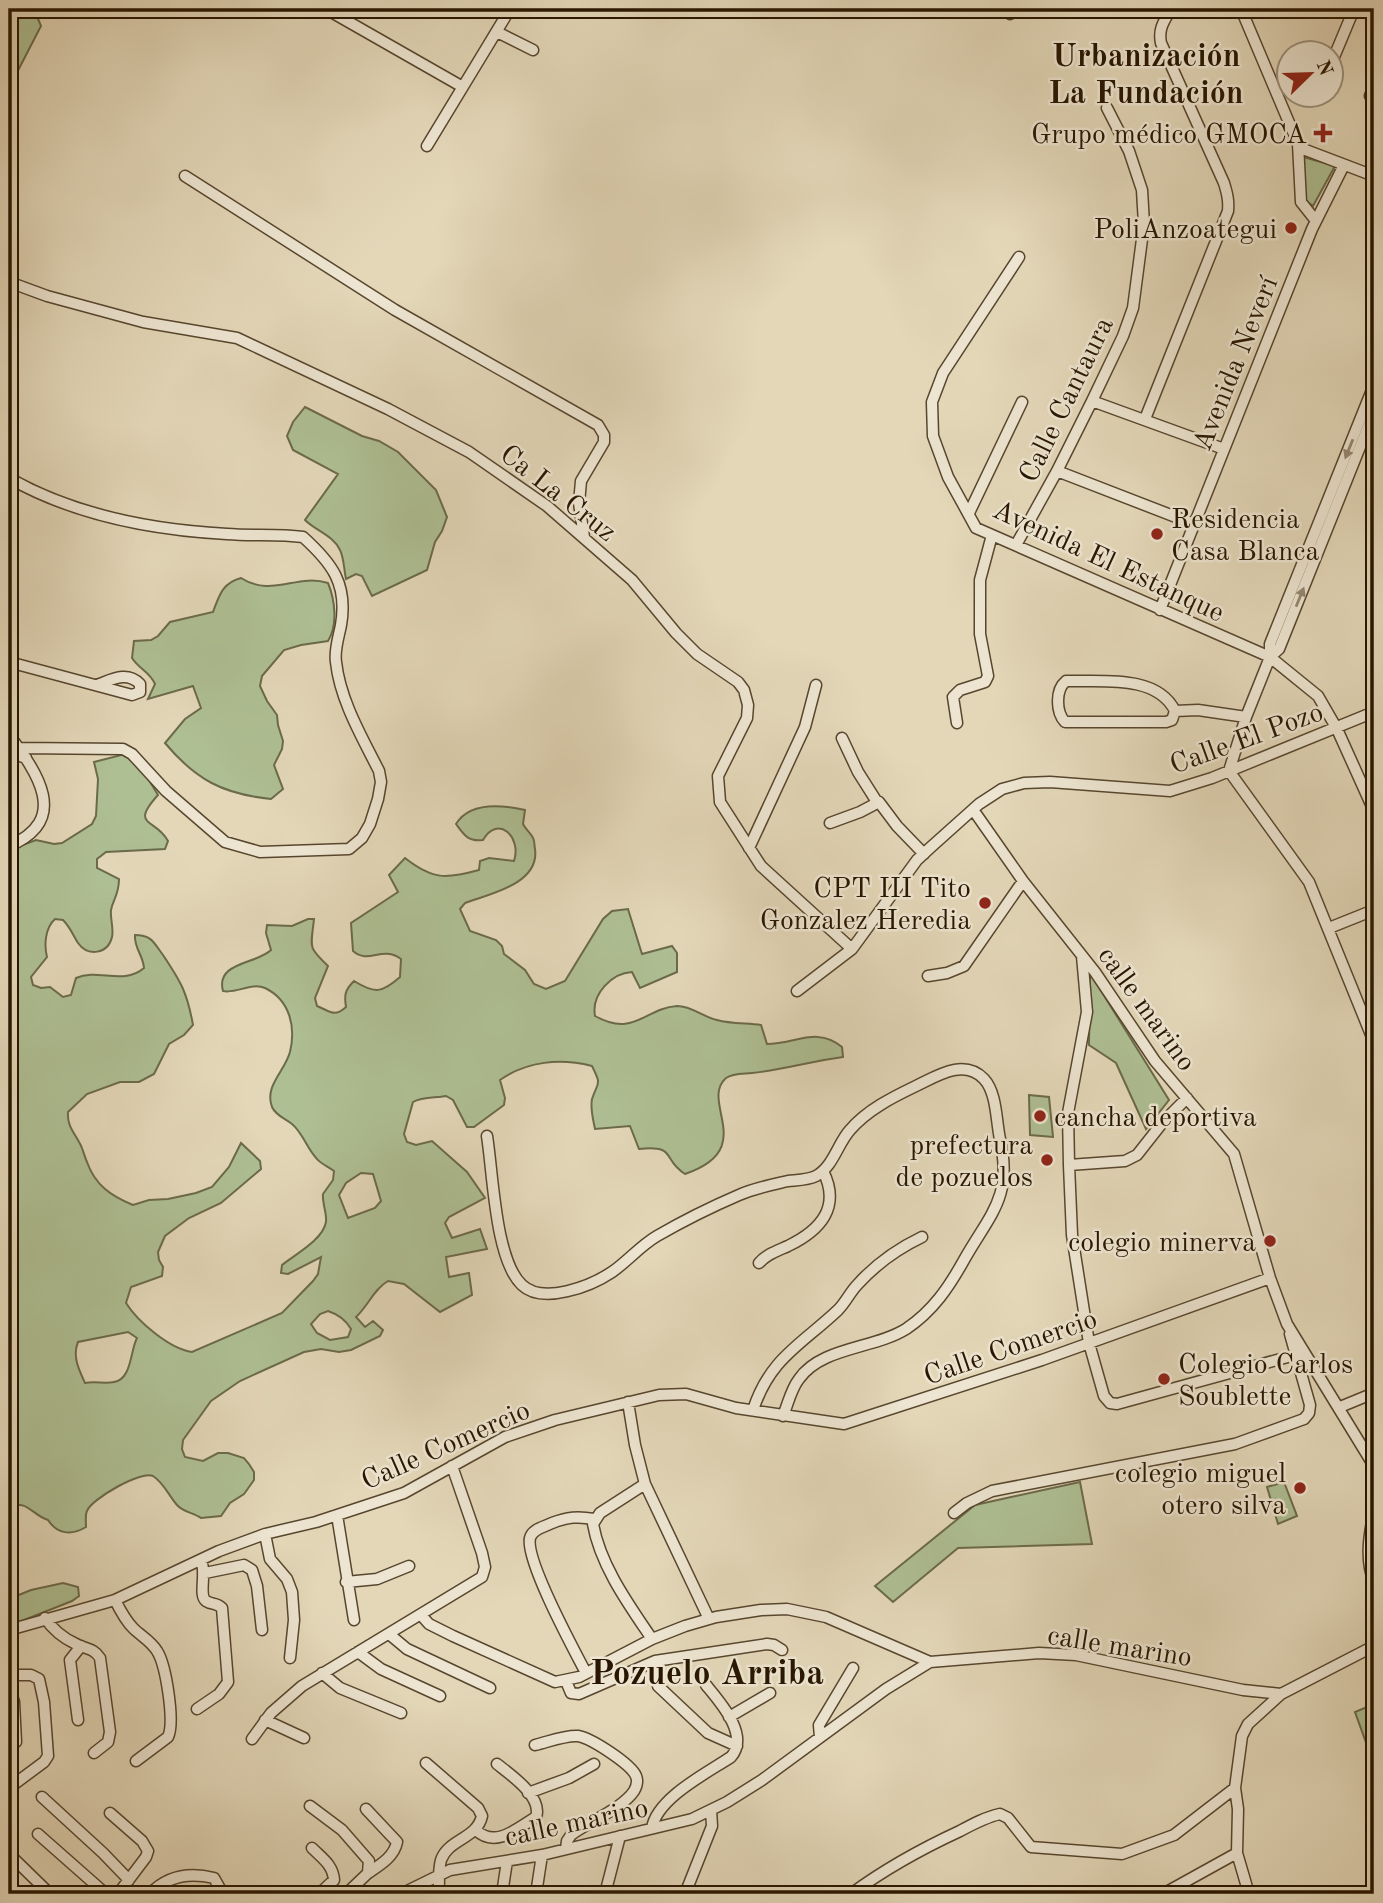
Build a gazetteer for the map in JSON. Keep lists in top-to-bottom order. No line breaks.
{"streets":{"street":["Avenida Neverí","Calle Cantaura","Ca La Cruz","Avenida El Estanque","Calle El Pozo","calle marino","Calle Comercio"]},"crossings":[["Avenida Neverí","Avenida El Estanque"],["Calle Cantaura","Avenida El Estanque"],["Ca La Cruz","Calle El Pozo"],["Avenida El Estanque","Calle El Pozo"],["Calle El Pozo","calle marino"],["calle marino","Calle Comercio"]],"districts":["Urbanización La Fundación","Pozuelo Arriba"],"places":{"health":["Grupo médico GMOCA"],"other":["PoliAnzoategui","Residencia Casa Blanca","CPT III Tito Gonzalez Heredia","cancha deportiva","prefectura de pozuelos","colegio minerva","Colegio Carlos Soublette","colegio miguel otero silva"]},"north":"top right"}
